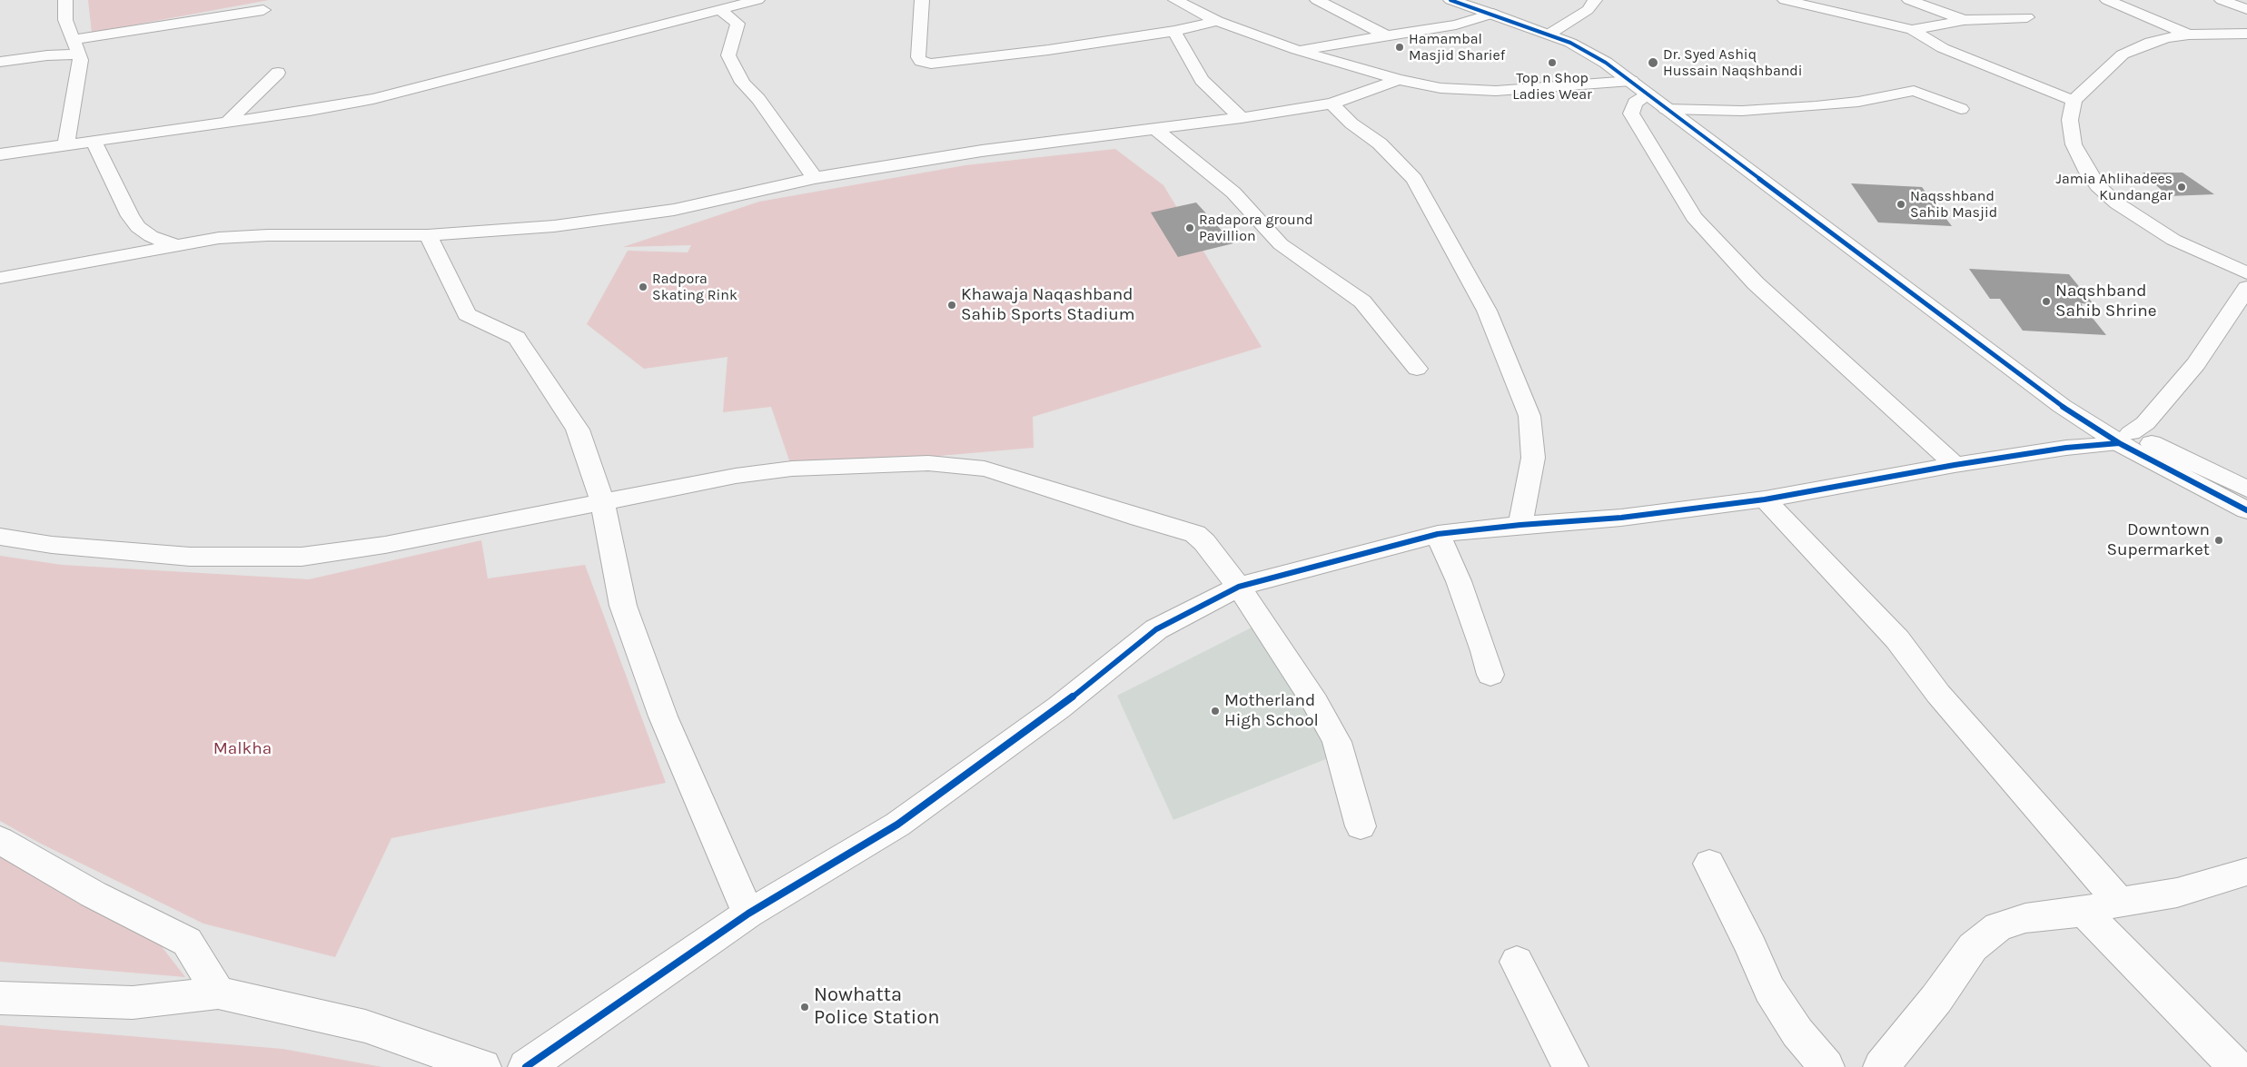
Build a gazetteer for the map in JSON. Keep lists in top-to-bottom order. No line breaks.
{"parks":["Malkha"],"places":["Hamambal Masjid Sharief","Top n Shop Ladies Wear","Dr. Syed Ashiq Hussain Naqshbandi","Jamia Ahlihadees Kundangar","Naqsshband Sahib Masjid","Radapora ground Pavillion","Radpora Skating Rink","Naqshband Sahib Shrine","Khawaja Naqashband Sahib Sports Stadium","Downtown Supermarket","Motherland High School","Nowhatta Police Station"]}
